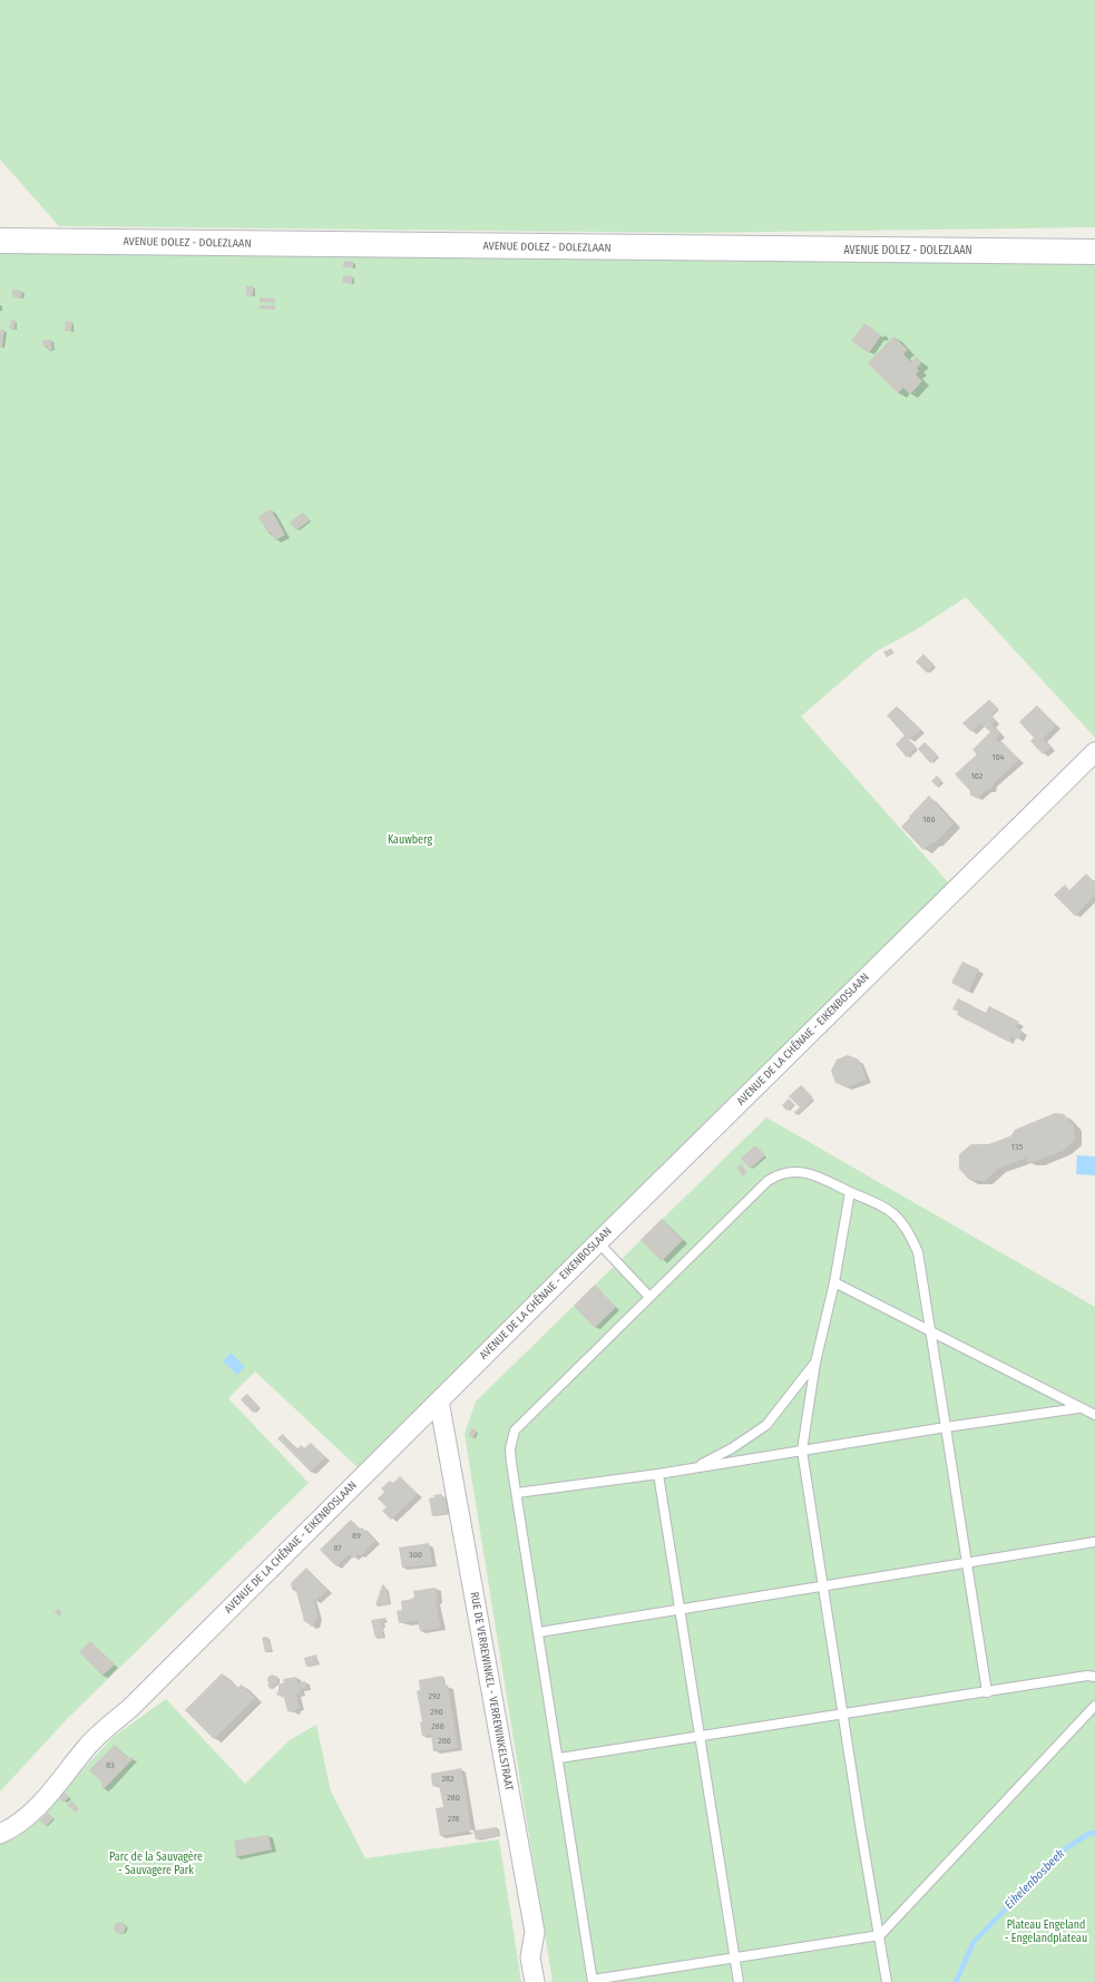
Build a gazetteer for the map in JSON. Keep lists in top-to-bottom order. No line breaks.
{"streets":{"street":["AVENUE DOLEZ - DOLEZLAAN","AVENUE DE LA CHÊNAIE - EIKENBOSLAAN","RUE DE VERREWINKEL - VERREWINKELSTRAAT"]},"crossings":[["AVENUE DE LA CHÊNAIE - EIKENBOSLAAN","RUE DE VERREWINKEL - VERREWINKELSTRAAT"]],"water":["Eikelenbosbeek"],"parks":["Kauwberg","Parc de la Sauvagère - Sauvagere Park","Plateau Engeland - Engelandplateau"],"house_numbers":["164","162","160","135","89","87","300","292","290","288","286","83","282","280","278"]}
